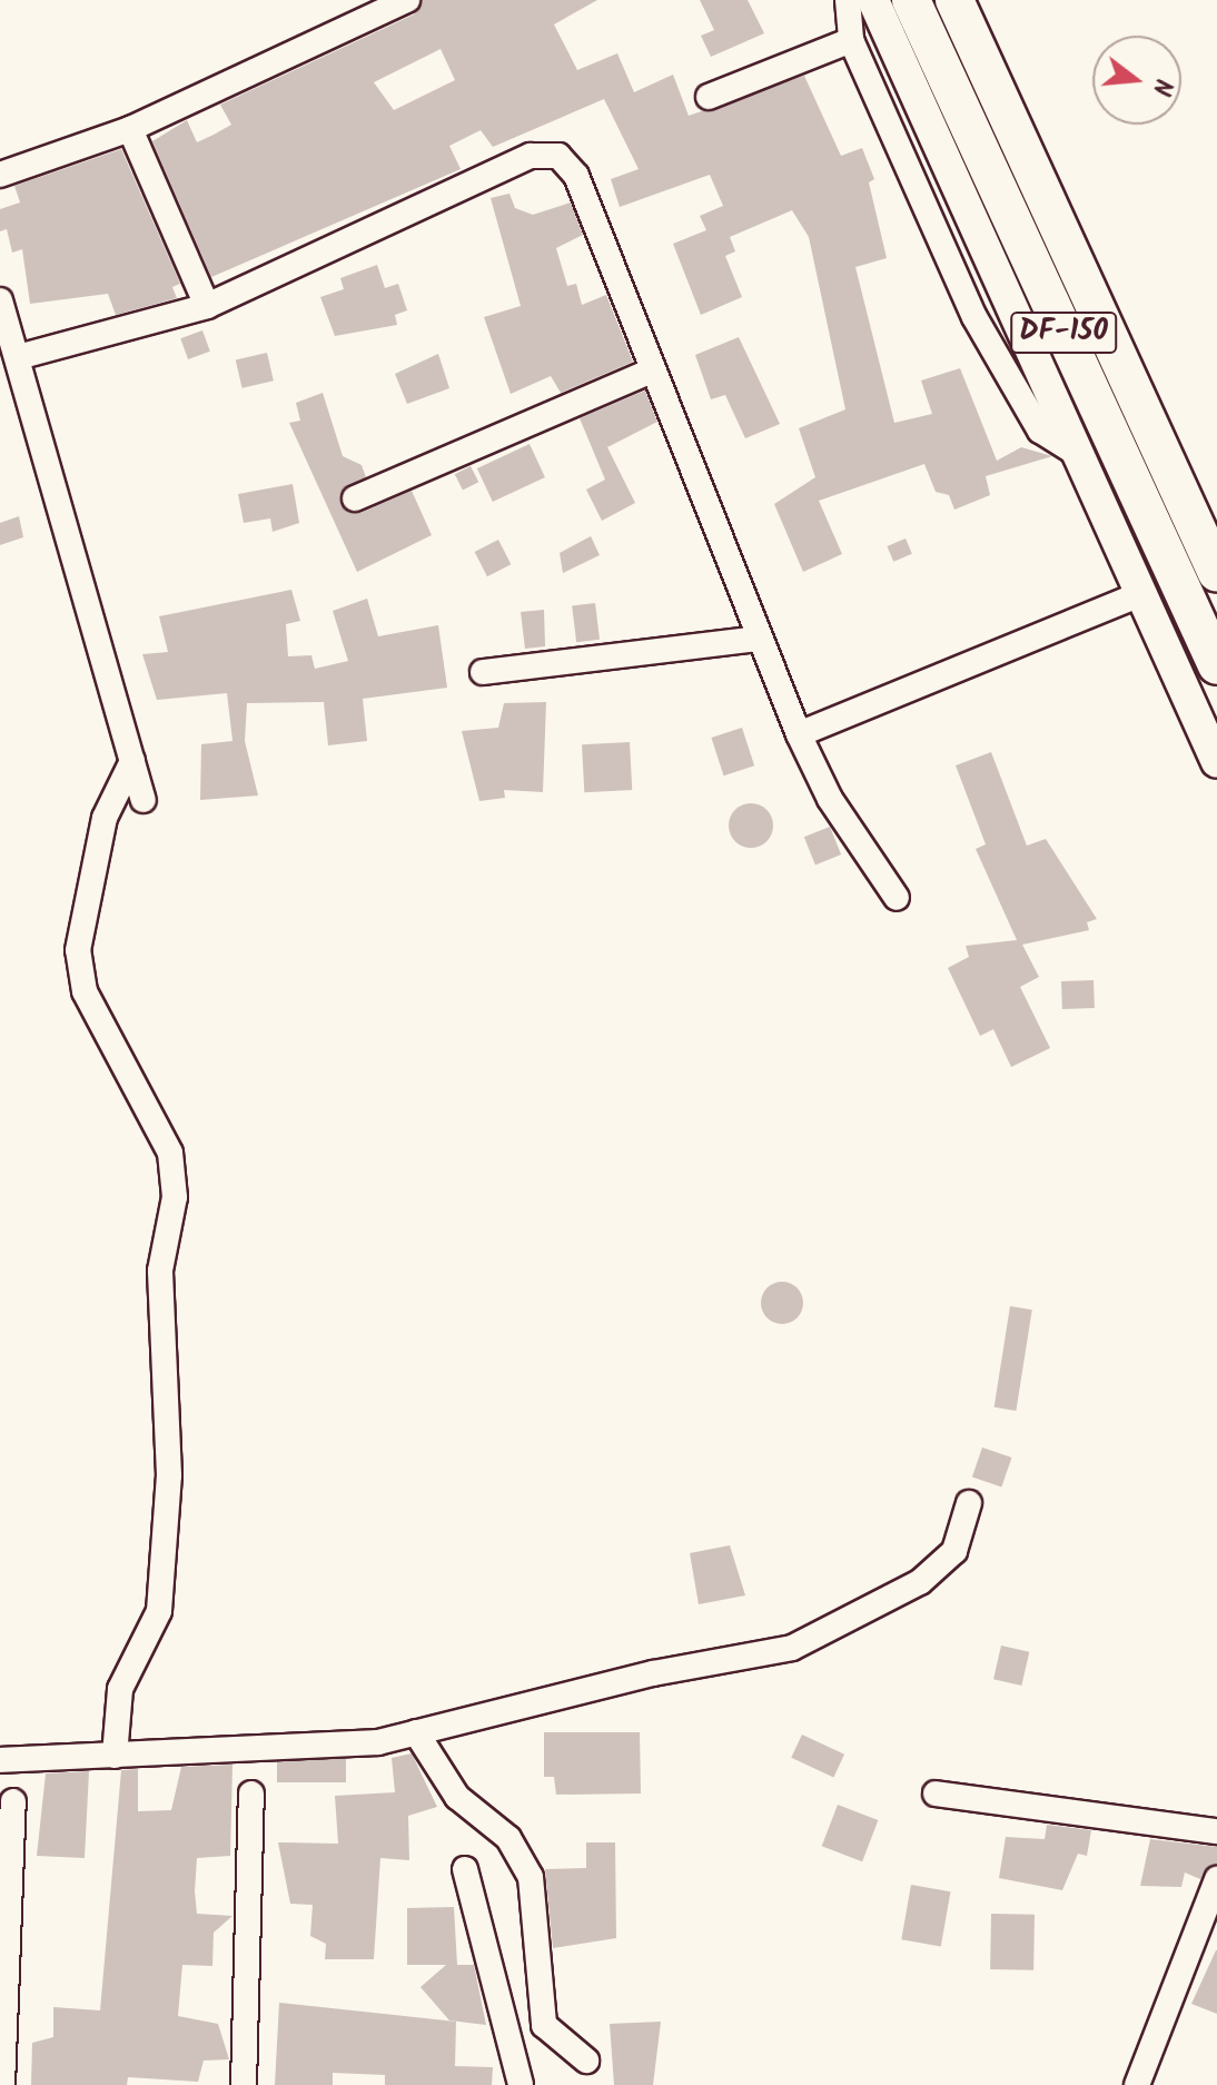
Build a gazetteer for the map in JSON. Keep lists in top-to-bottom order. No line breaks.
{"streets":{"main road":["DF-150"]},"north":"right"}
